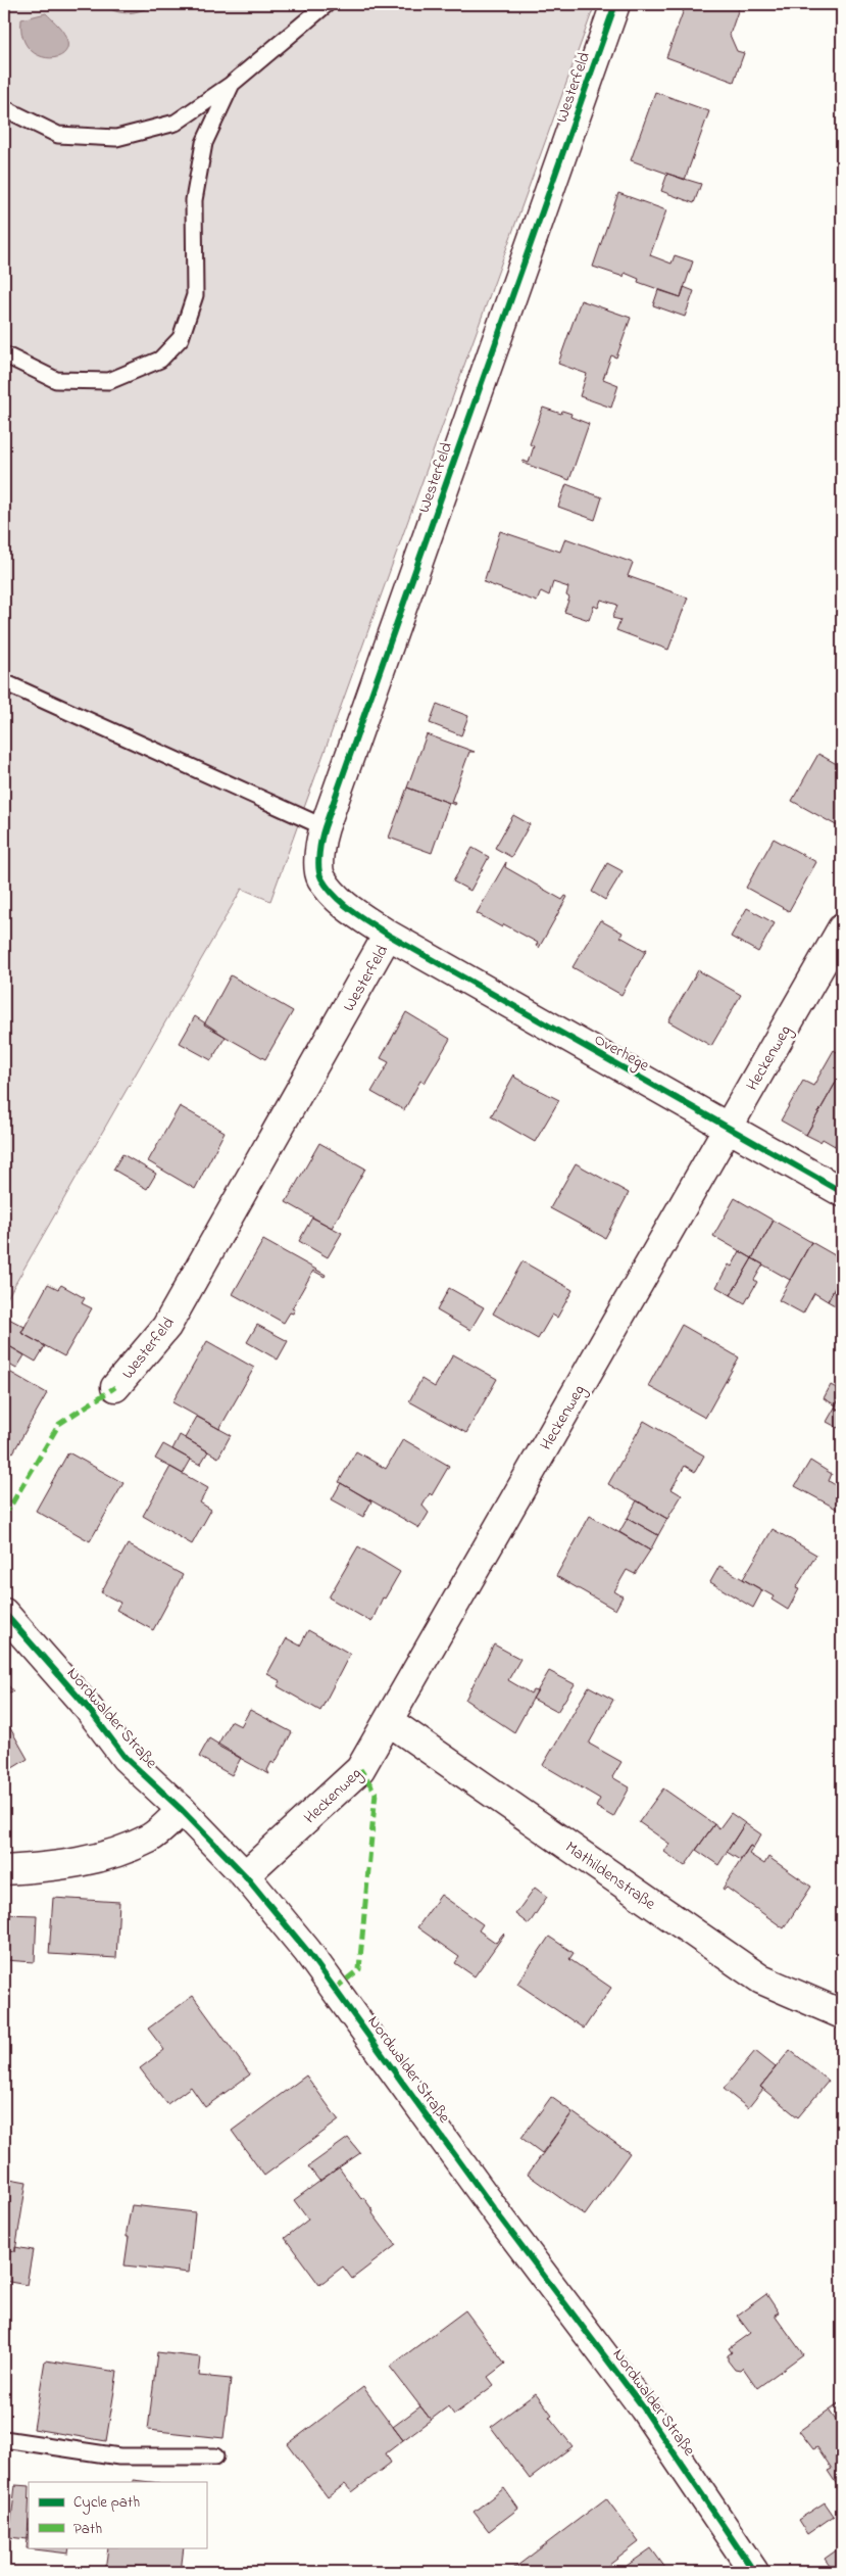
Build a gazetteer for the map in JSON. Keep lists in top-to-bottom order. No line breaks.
{"streets":{"street":["Westerfeld","Overhege","Heckenweg","Nordwalder Straße","Mathildenstraße"]},"crossings":[["Westerfeld","Overhege"],["Overhege","Heckenweg"],["Heckenweg","Nordwalder Straße"],["Heckenweg","Mathildenstraße"]],"legend":["Cycle path","Path"]}
